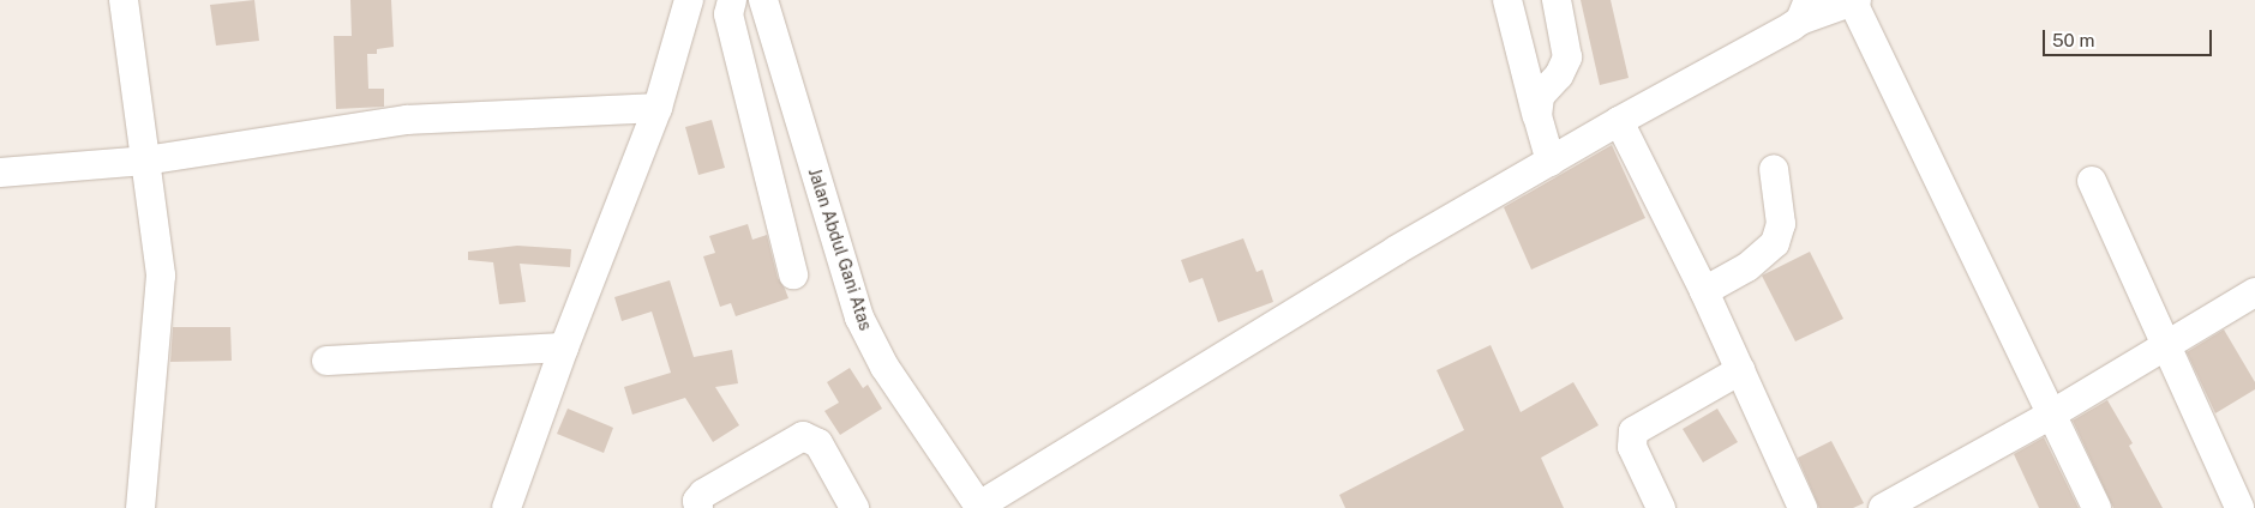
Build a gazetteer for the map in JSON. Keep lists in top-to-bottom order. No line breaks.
{"streets":{"street":["Jalan Abdul Gani Atas"]},"scale_bar":"50 m"}
